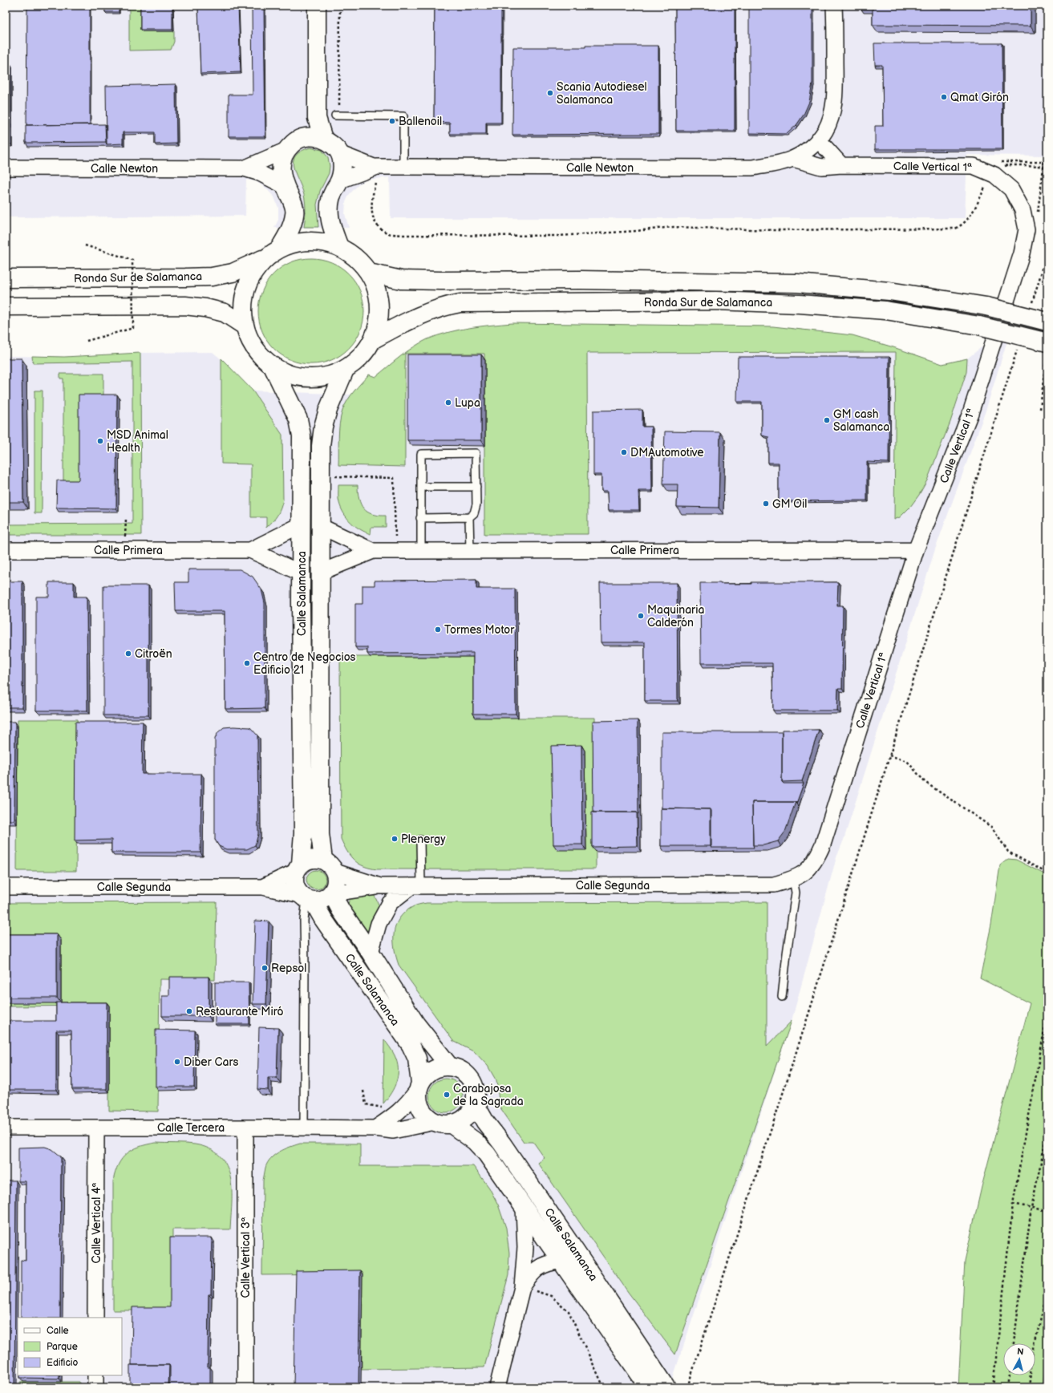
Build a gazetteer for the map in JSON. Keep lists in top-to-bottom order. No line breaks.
{"streets":{"main road":["Ronda Sur de Salamanca","Calle Salamanca"],"street":["Calle Vertical 1ª","Calle Newton","Calle Primera","Calle Segunda","Calle Tercera","Calle Vertical 4ª","Calle Vertical 3ª"]},"crossings":[["Calle Vertical 1ª","Calle Newton"],["Calle Vertical 1ª","Calle Primera"],["Calle Vertical 1ª","Calle Segunda"],["Ronda Sur de Salamanca","Calle Salamanca"],["Calle Primera","Calle Salamanca"],["Calle Salamanca","Calle Segunda"],["Calle Salamanca","Calle Tercera"],["Calle Tercera","Calle Vertical 4ª"],["Calle Tercera","Calle Vertical 3ª"]],"places":["Scania Autodiesel Salamanca","Qmat Girón","Ballenoil","Lupa","GM cash Salamanca","MSD Animal Health","DMAutomotive","GM Oil","Maquinaria Calderón","Tormes Motor","Citroën","Centro de Negocios Edificio 21","Plenergy","Repsol","Restaurante Miró","Diber Cars","Carabajosa de la Sagrada"],"legend":["Calle","Parque","Edificio"],"north":"top"}
